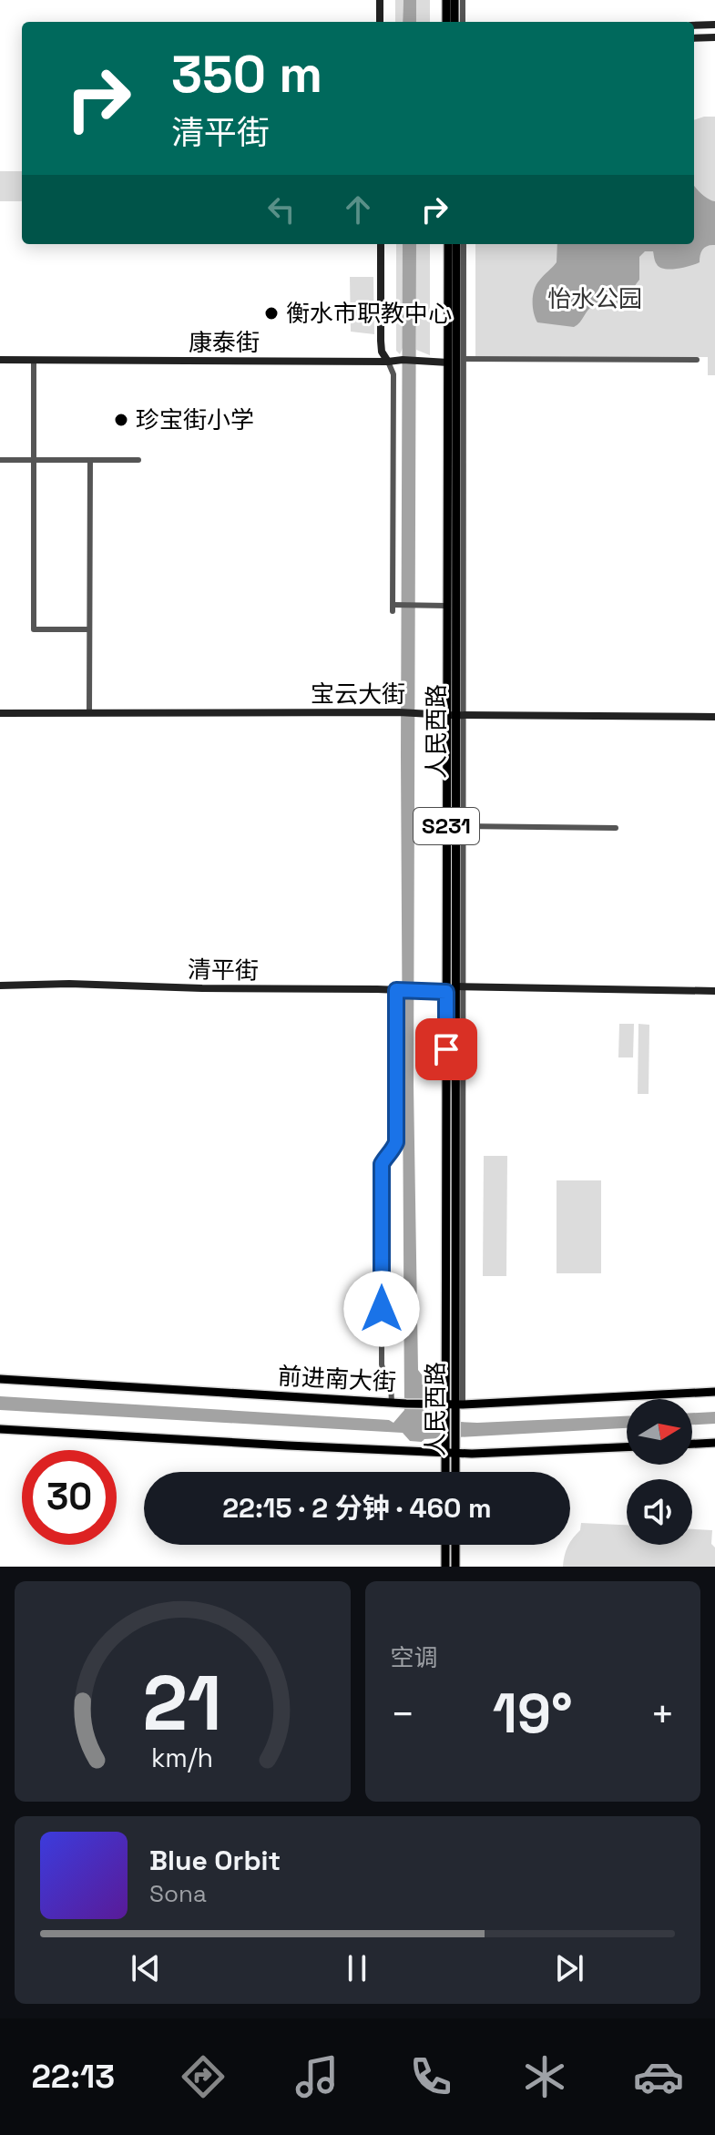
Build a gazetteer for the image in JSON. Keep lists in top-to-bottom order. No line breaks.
{"streets":{"main road":["人民西路","S231","前进南大街"],"street":["康泰街","宝云大街","清平街"]},"crossings":[["康泰街","人民西路"],["宝云大街","人民西路"],["人民西路","清平街"],["人民西路","前进南大街"]],"parks":["怡水公园"],"places":["衡水市职教中心","珍宝街小学"],"north":"right","page":{"turn":["350 m","清平街"],"limit":"30","trip":"22:15 · 2 分钟 · 460 m","tile":"空调","heat":["−","19°","+"],"song":["Blue Orbit","Sona"],"tabs":"22:13","gauge":["21","km/h"]}}
